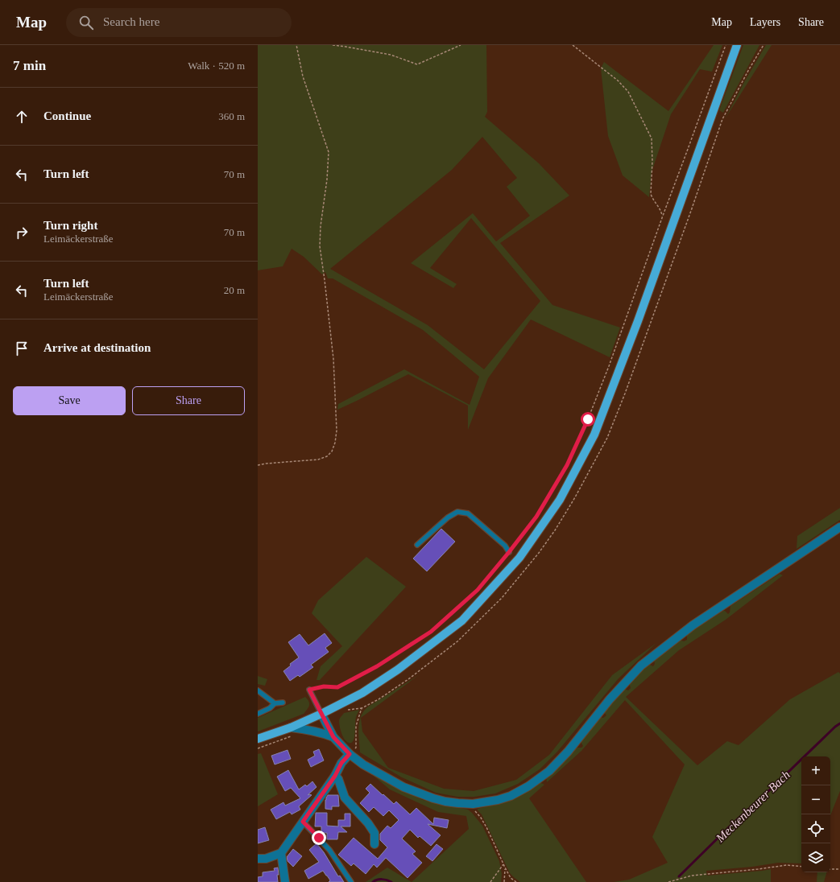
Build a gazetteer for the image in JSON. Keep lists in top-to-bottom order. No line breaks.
{"water":["Meckenbeurer Bach"],"page":{"header":"Map","search":"Search here","nav":["Map","Layers","Share"],"heading":["7 min","Walk · 520 m"],"list":[["Continue","360 m"],["Turn left","70 m"],["Turn right","Leimäckerstraße","70 m"],["Turn left","Leimäckerstraße","20 m"],"Arrive at destination"],"buttons":["Save","Share"],"map_buttons":["+","−"]}}
